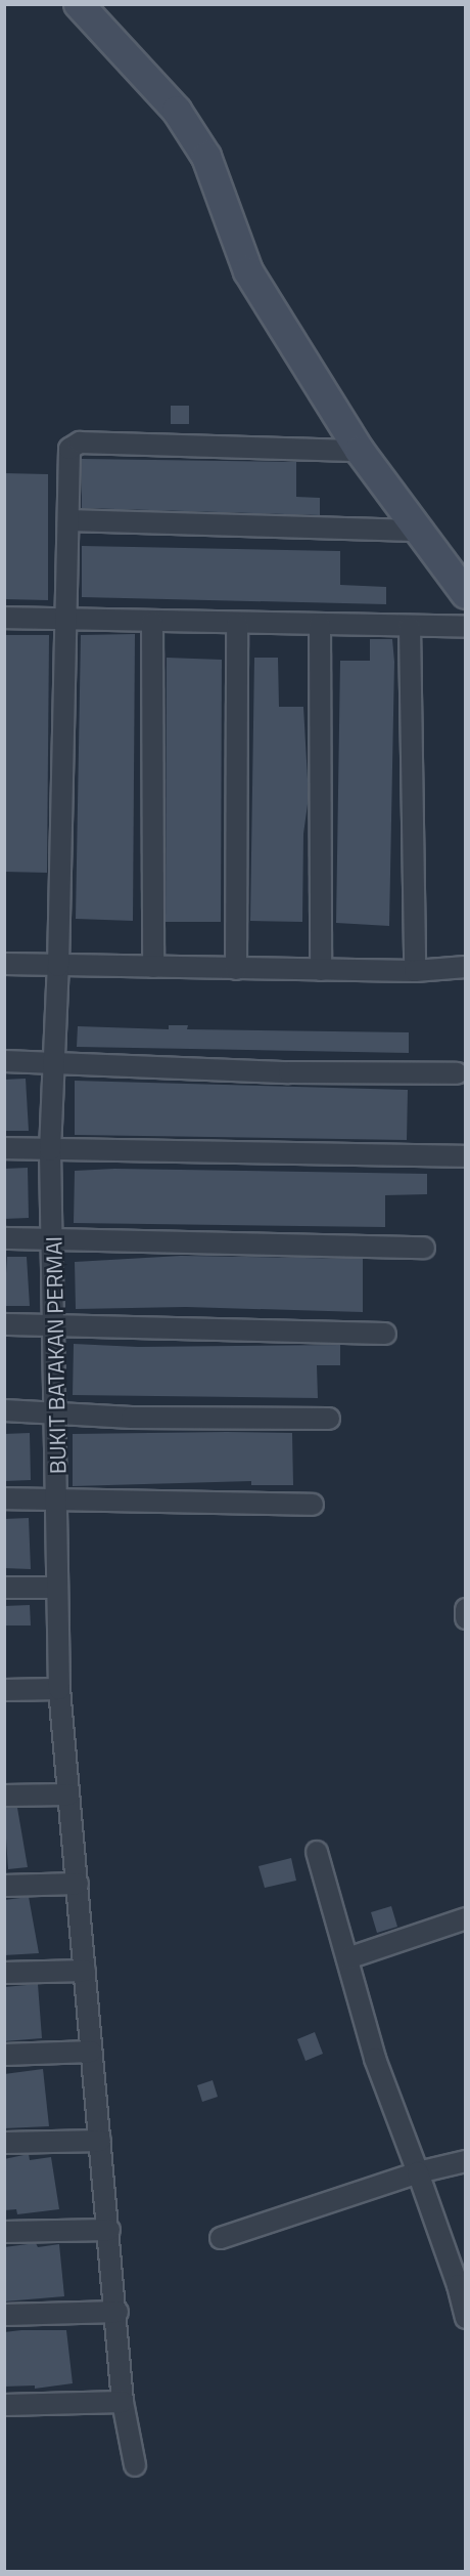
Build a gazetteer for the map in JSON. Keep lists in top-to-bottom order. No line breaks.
{"streets":{"street":["BUKIT BATAKAN PERMAI"]}}
